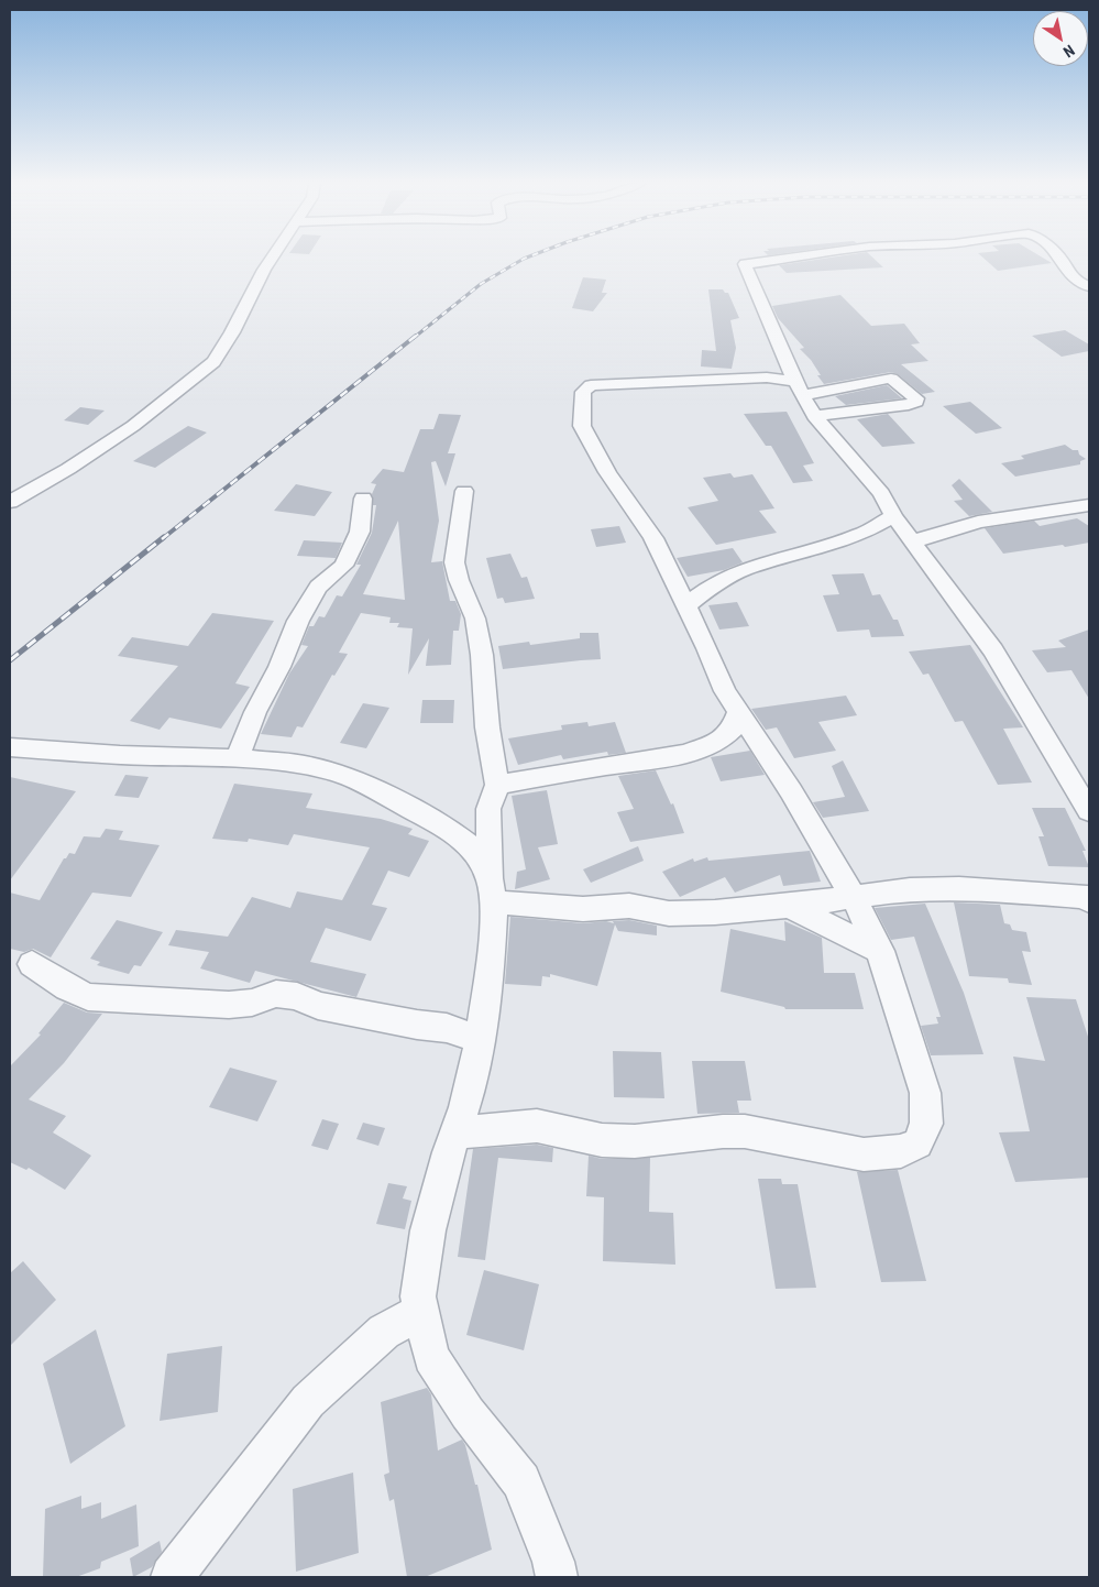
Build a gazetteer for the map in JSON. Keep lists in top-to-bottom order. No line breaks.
{"north":"bottom right"}
